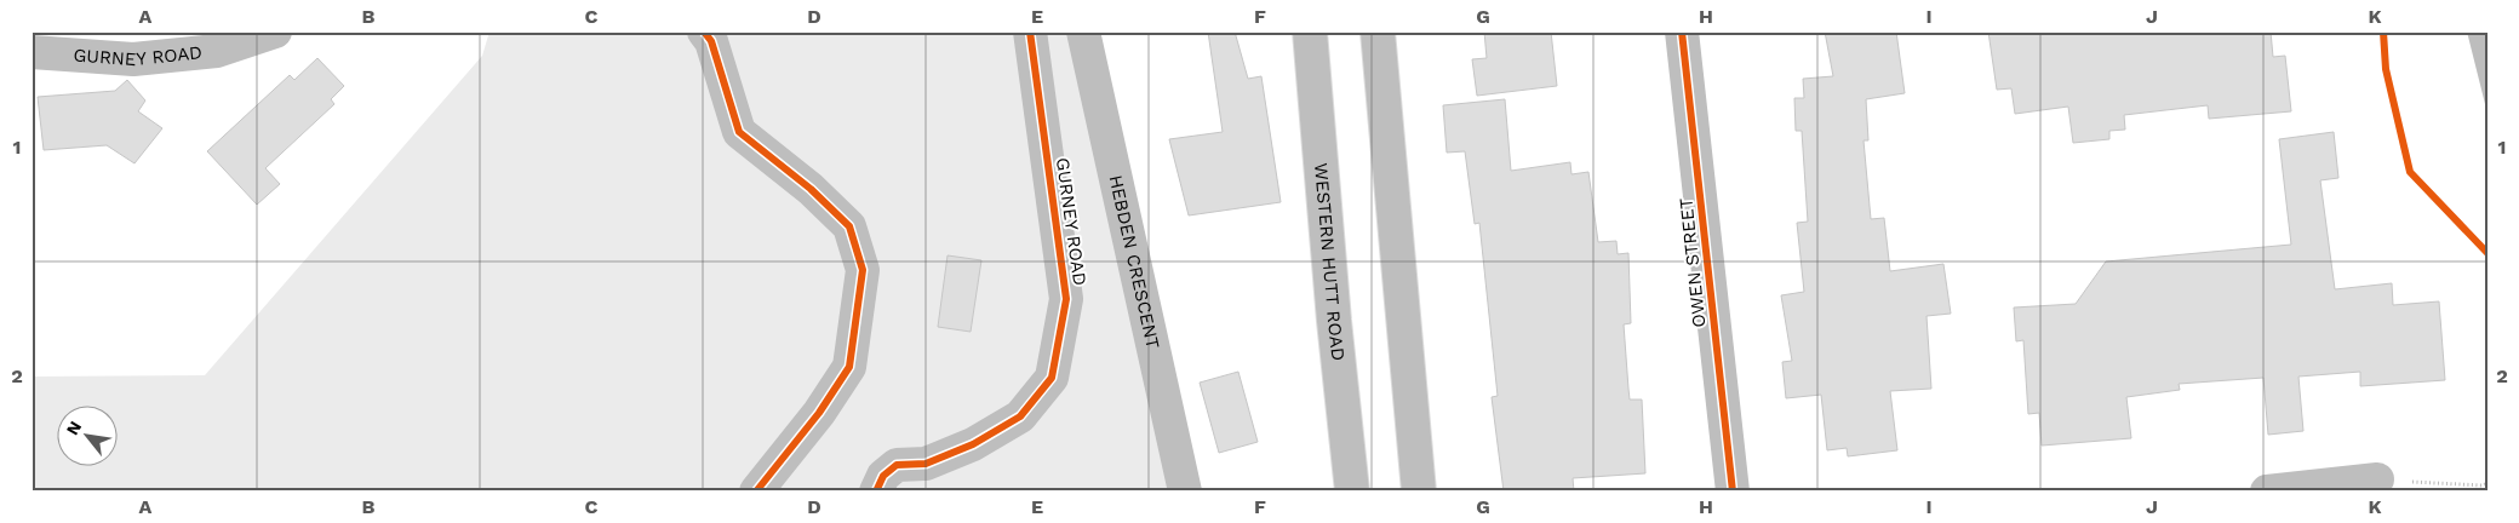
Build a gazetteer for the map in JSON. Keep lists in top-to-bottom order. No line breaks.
{"streets":{"main road":["GURNEY ROAD","HEBDEN CRESCENT","WESTERN HUTT ROAD","OWEN STREET"]},"north":"top left","grid":{"columns":["A","B","C","D","E","F","G","H","I","J","K"],"rows":["1","2"]}}
